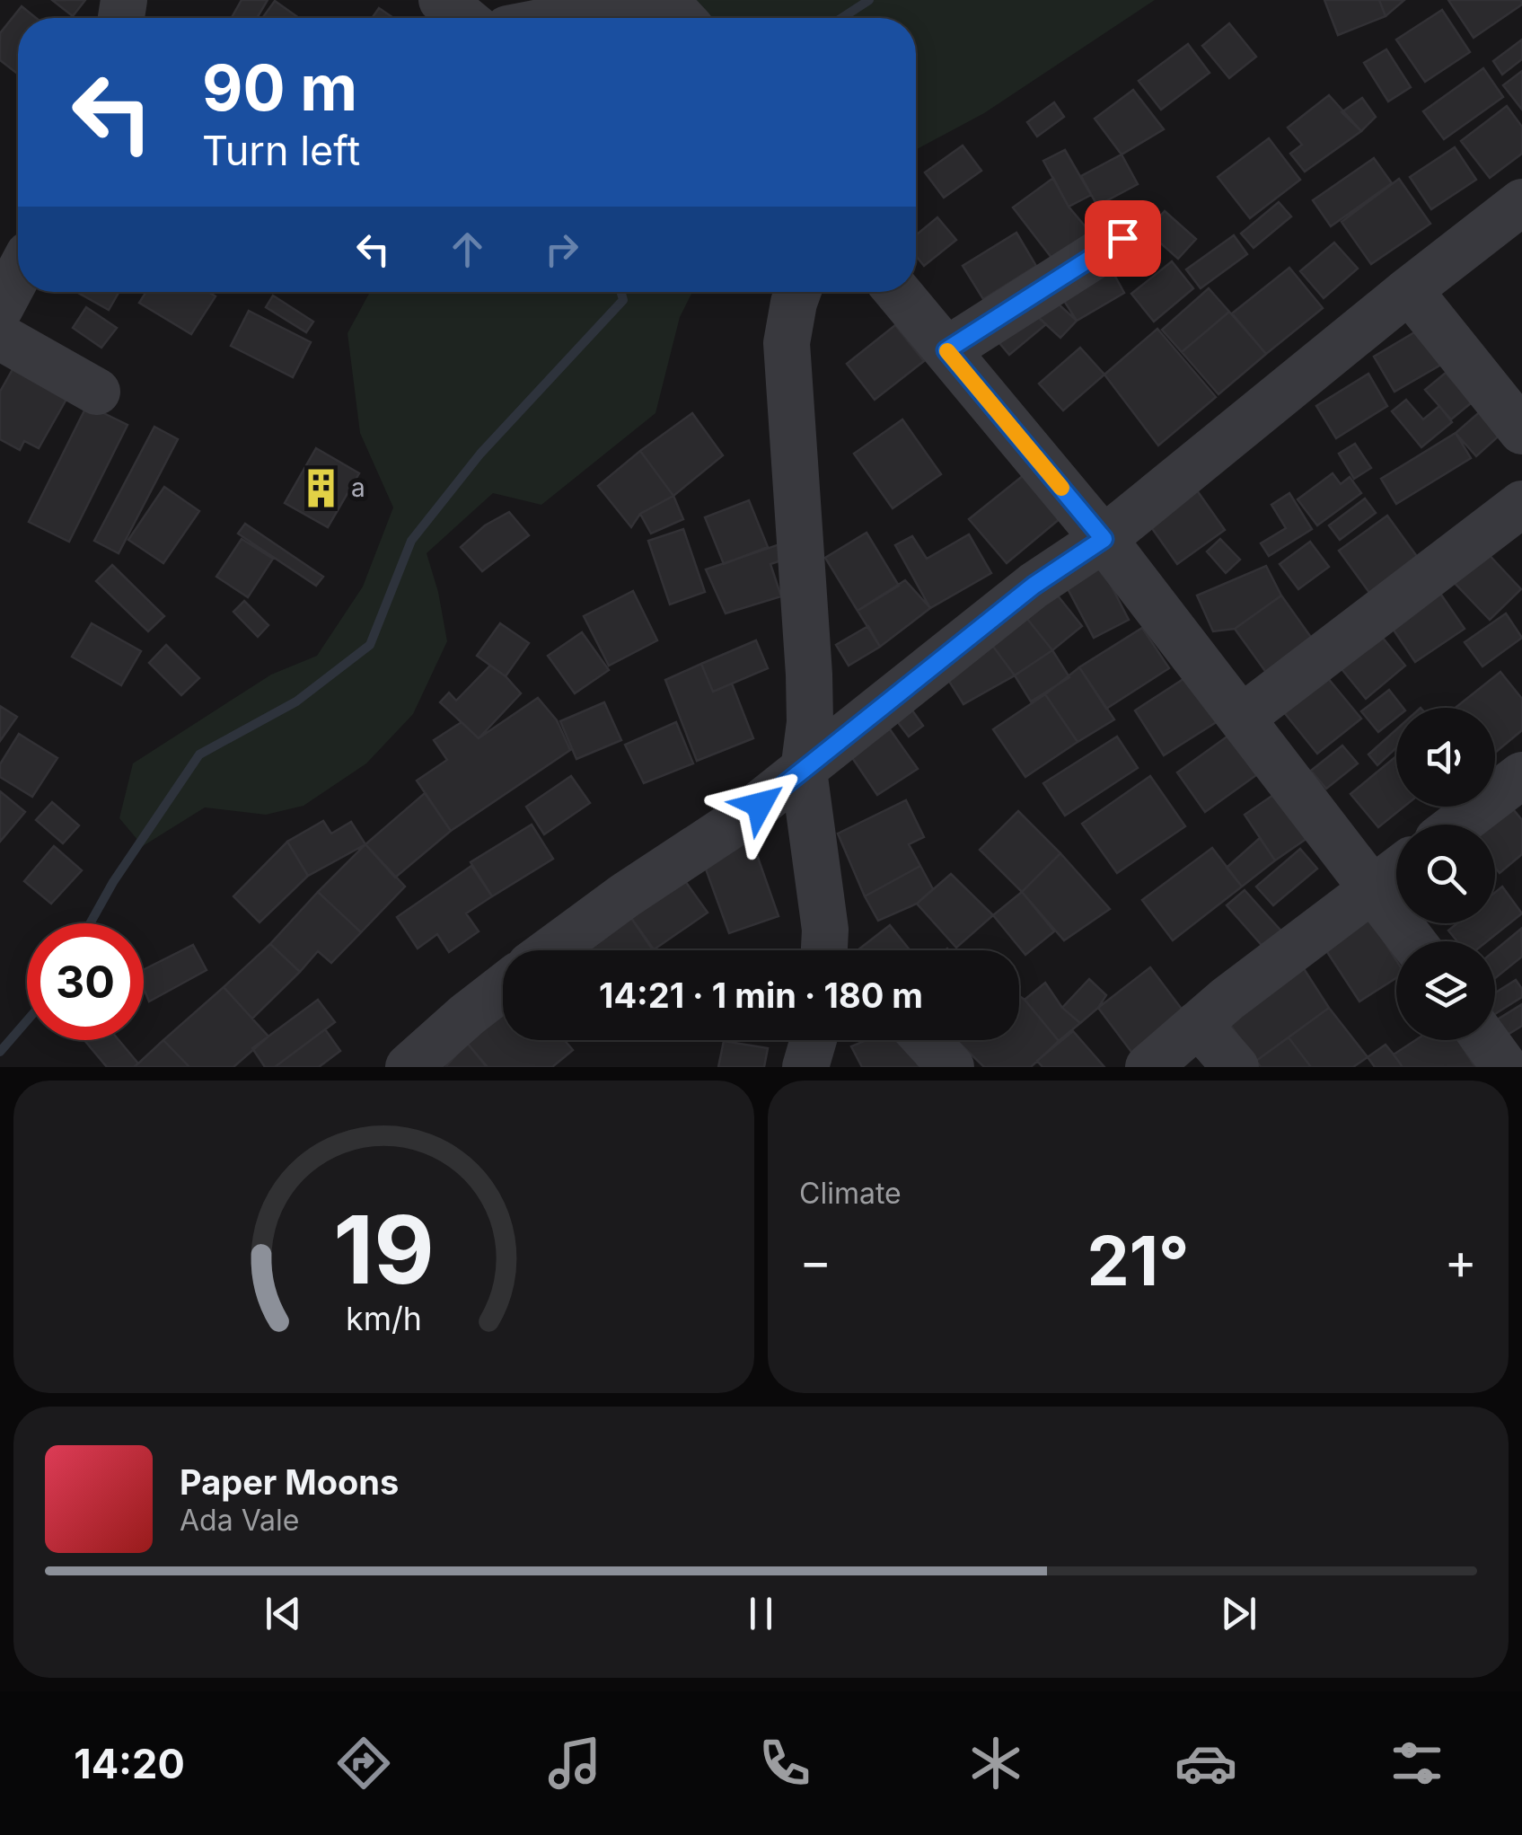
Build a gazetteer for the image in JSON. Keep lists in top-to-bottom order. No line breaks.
{"places":{"building":["a"]},"page":{"turn":["90 m","Turn left"],"limit":"30","trip":"14:21 · 1 min · 180 m","tile":"Climate","heat":["−","21°","+"],"song":["Paper Moons","Ada Vale"],"tabs":"14:20","gauge":["19","km/h"]}}
